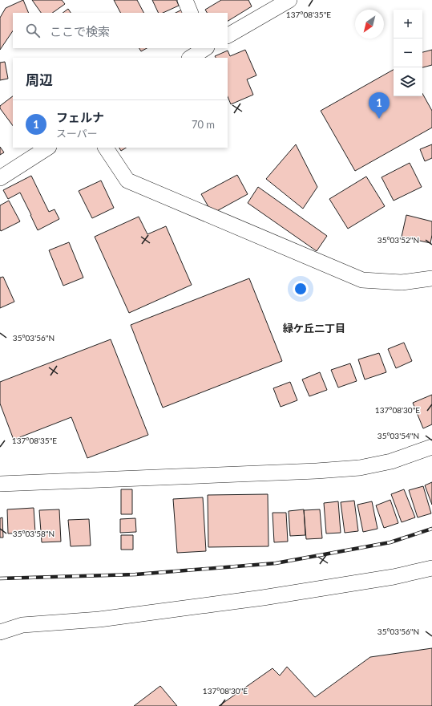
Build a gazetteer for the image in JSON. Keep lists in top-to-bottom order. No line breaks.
{"districts":["緑ケ丘二丁目"],"north":"bottom left","page":{"map_buttons":["+","−"],"search":"ここで検索","heading":"周辺","pins":"1","list":[{"mark":"1","name":"フェルナ","note":"スーパー","value":"70 m"}]},"coordinates":["137°08'35\"E","35°03'52\"N","35°03'56\"N","137°08'30\"E","35°03'54\"N","35°03'58\"N"]}
